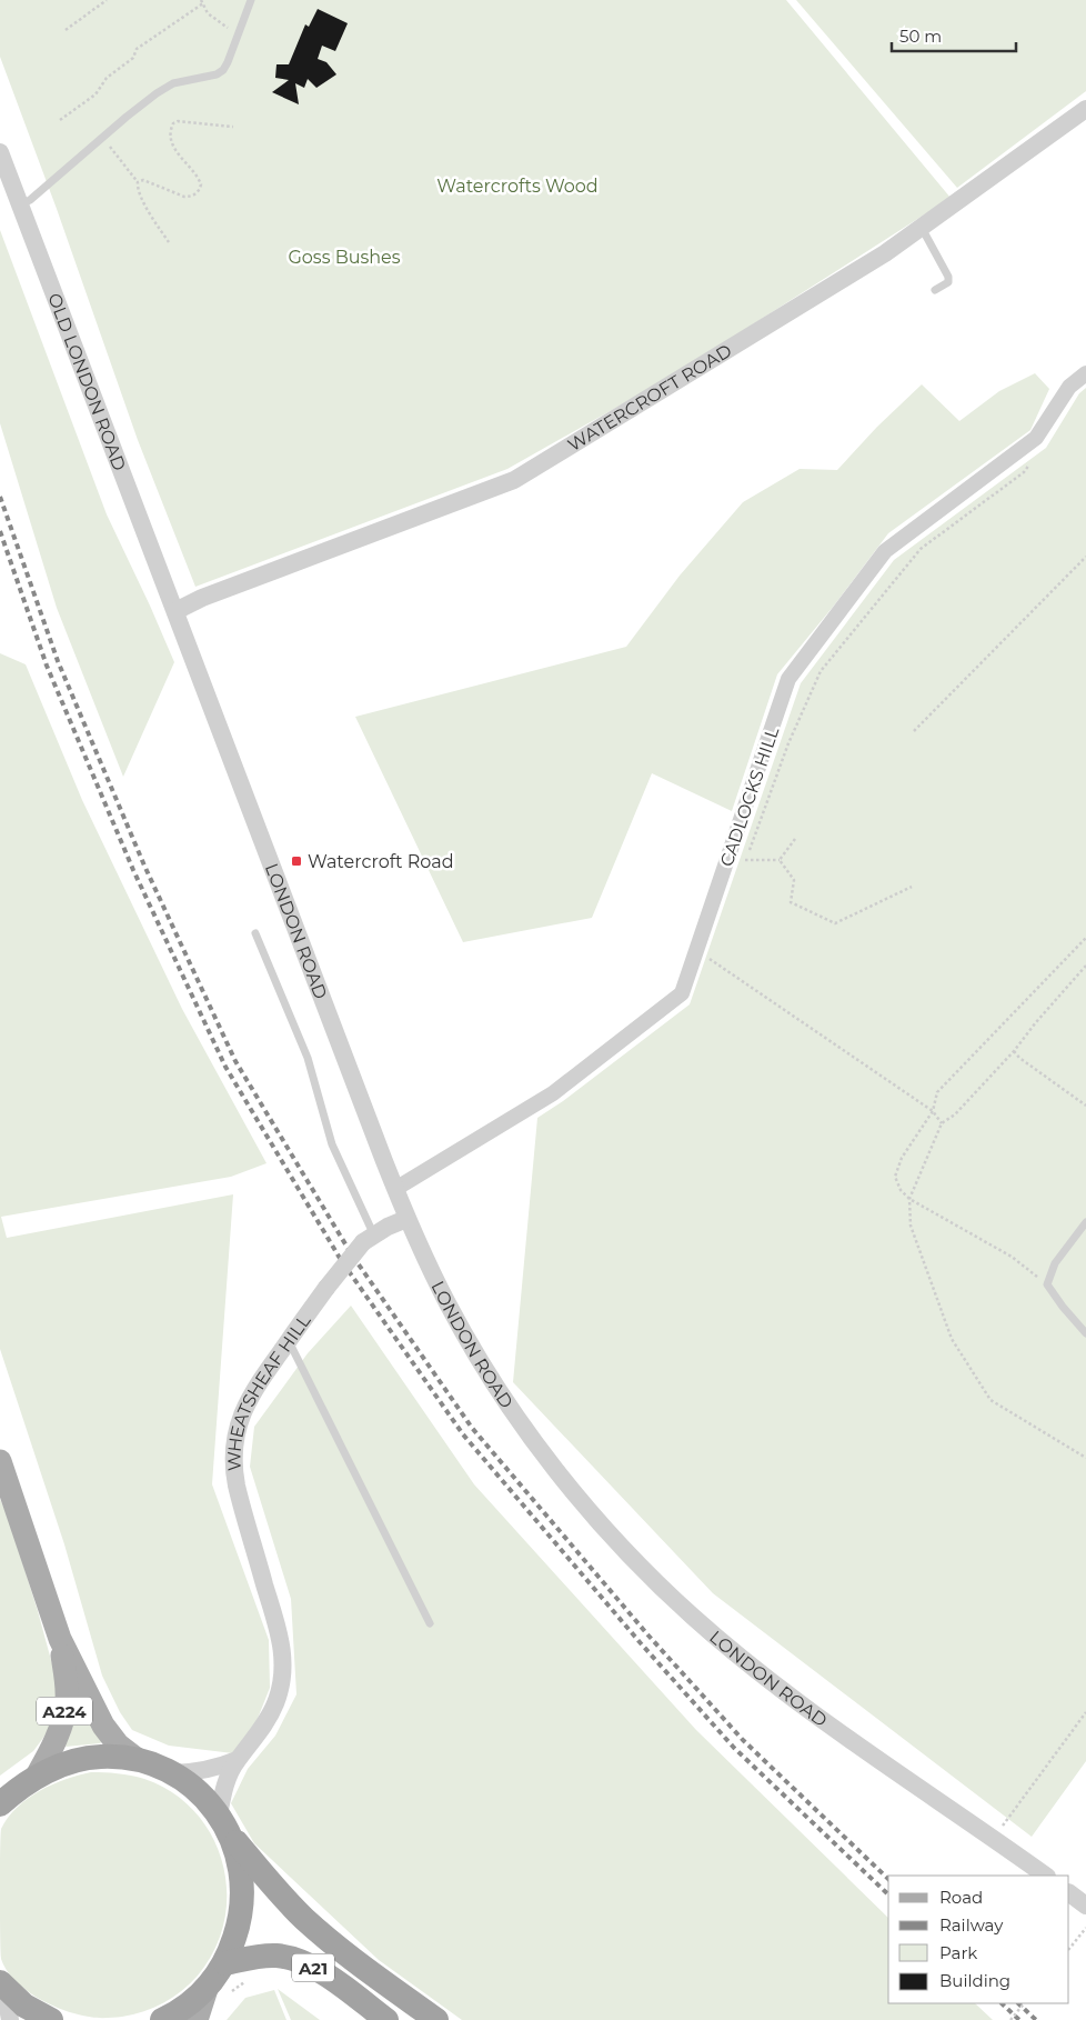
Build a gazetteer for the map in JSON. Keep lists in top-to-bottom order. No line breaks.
{"streets":{"highway":["A21"],"main road":["A224"],"street":["OLD LONDON ROAD","WATERCROFT ROAD","CADLOCKS HILL","LONDON ROAD","WHEATSHEAF HILL"]},"crossings":[["OLD LONDON ROAD","WATERCROFT ROAD"],["OLD LONDON ROAD","LONDON ROAD"],["WATERCROFT ROAD","LONDON ROAD"],["CADLOCKS HILL","LONDON ROAD"],["LONDON ROAD","WHEATSHEAF HILL"],["WHEATSHEAF HILL","A21"]],"parks":["Watercrofts Wood","Goss Bushes"],"places":{"transit":["Watercroft Road"]},"legend":["Road","Railway","Park","Building"],"scale_bar":"50 m"}
